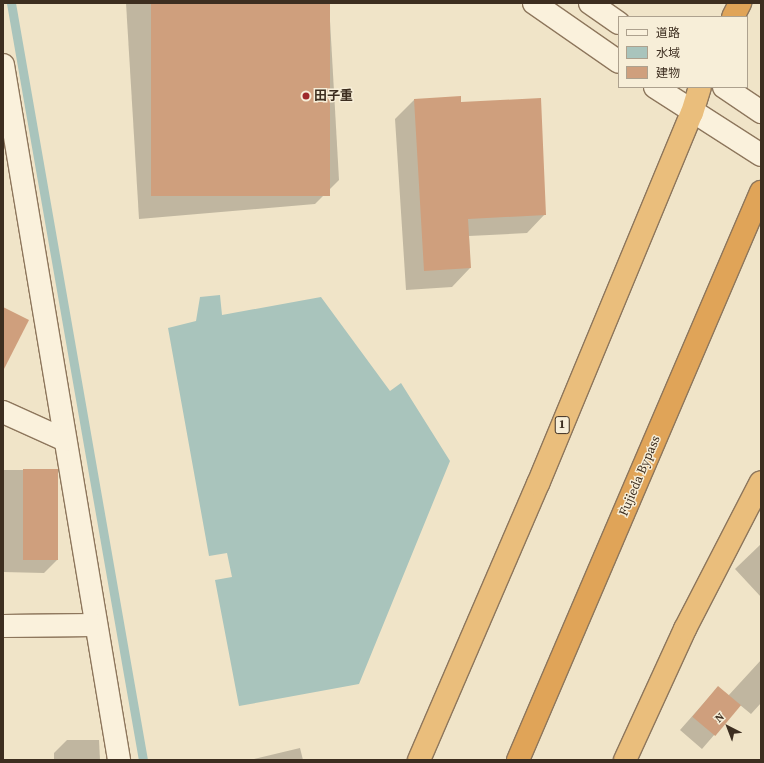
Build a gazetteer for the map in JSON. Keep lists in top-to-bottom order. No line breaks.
{"streets":{"highway":["1","Fujieda Bypass"]},"places":["田子重"],"legend":["道路","水域","建物"],"north":"top left"}
